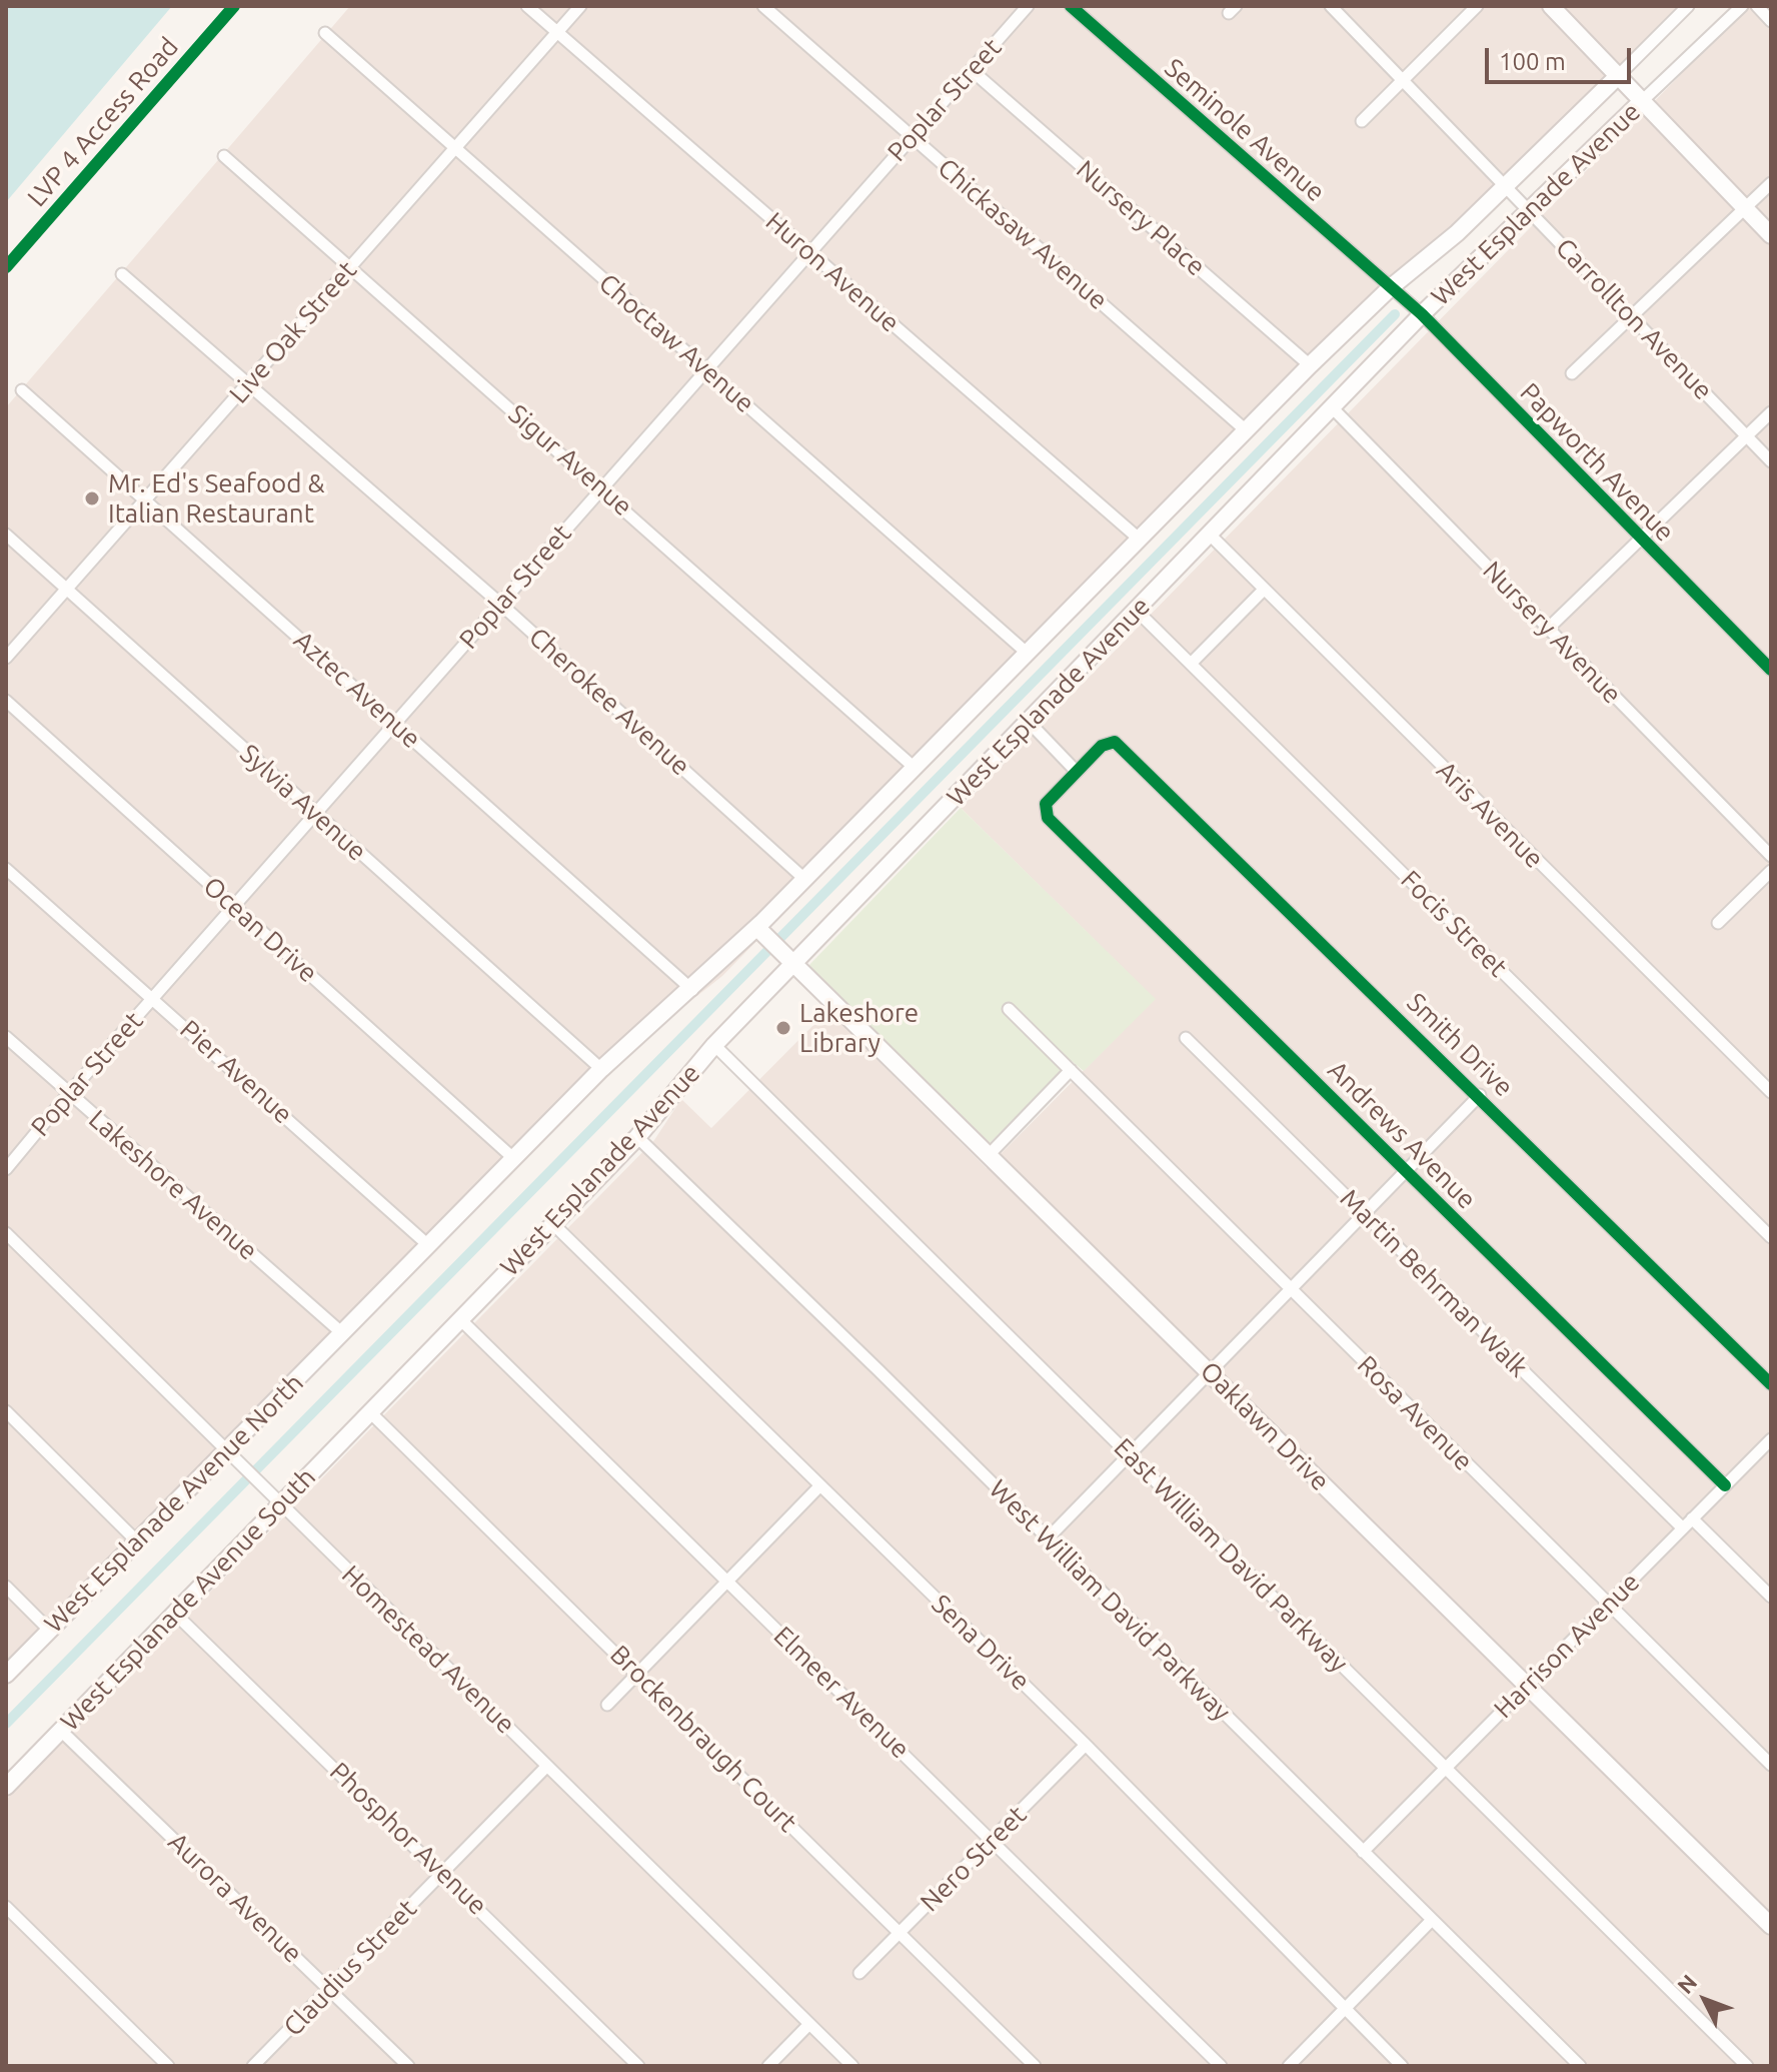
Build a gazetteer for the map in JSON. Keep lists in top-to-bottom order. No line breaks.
{"streets":{"main road":["West Esplanade Avenue","Oaklawn Drive","West Esplanade Avenue North","West Esplanade Avenue South"],"street":["Poplar Street","Seminole Avenue","Nursery Place","Chickasaw Avenue","Huron Avenue","Carrollton Avenue","Live Oak Street","Choctaw Avenue","Sigur Avenue","Papworth Avenue","Nursery Avenue","Aztec Avenue","Cherokee Avenue","Sylvia Avenue","Aris Avenue","Focis Street","Ocean Drive","Smith Drive","Pier Avenue","Andrews Avenue","Lakeshore Avenue","Martin Behrman Walk","Rosa Avenue","East William David Parkway","West William David Parkway","Sena Drive","Harrison Avenue","Homestead Avenue","Elmeer Avenue","Brockenbraugh Court","Phosphor Avenue","Nero Street","Aurora Avenue","Claudius Street"],"cycle path":["LVP 4 Access Road"]},"crossings":[["Poplar Street","Nursery Place"],["Poplar Street","Chickasaw Avenue"],["Poplar Street","Huron Avenue"],["Poplar Street","Choctaw Avenue"],["Poplar Street","Sigur Avenue"],["Poplar Street","Aztec Avenue"],["Poplar Street","Cherokee Avenue"],["Poplar Street","Sylvia Avenue"],["Poplar Street","Ocean Drive"],["Poplar Street","Pier Avenue"],["Poplar Street","Lakeshore Avenue"],["Seminole Avenue","West Esplanade Avenue"],["Seminole Avenue","Papworth Avenue"],["West Esplanade Avenue","Nursery Place"],["West Esplanade Avenue","Chickasaw Avenue"],["West Esplanade Avenue","Huron Avenue"],["West Esplanade Avenue","Carrollton Avenue"],["West Esplanade Avenue","Choctaw Avenue"],["West Esplanade Avenue","Sigur Avenue"],["West Esplanade Avenue","Papworth Avenue"],["West Esplanade Avenue","Nursery Avenue"],["West Esplanade Avenue","Aztec Avenue"],["West Esplanade Avenue","Cherokee Avenue"],["West Esplanade Avenue","Sylvia Avenue"],["West Esplanade Avenue","Aris Avenue"],["West Esplanade Avenue","Focis Street"],["West Esplanade Avenue","Ocean Drive"],["West Esplanade Avenue","Pier Avenue"],["West Esplanade Avenue","Lakeshore Avenue"],["West Esplanade Avenue","Oaklawn Drive"],["West Esplanade Avenue","West Esplanade Avenue North"],["West Esplanade Avenue","East William David Parkway"],["West Esplanade Avenue","West Esplanade Avenue South"],["West Esplanade Avenue","West William David Parkway"],["West Esplanade Avenue","Sena Drive"],["West Esplanade Avenue","Elmeer Avenue"],["West Esplanade Avenue","Brockenbraugh Court"],["Huron Avenue","Live Oak Street"],["Live Oak Street","Choctaw Avenue"],["Live Oak Street","Sigur Avenue"],["Live Oak Street","Aztec Avenue"],["Live Oak Street","Cherokee Avenue"],["Live Oak Street","Sylvia Avenue"],["Smith Drive","Andrews Avenue"],["Andrews Avenue","Harrison Avenue"],["Lakeshore Avenue","West Esplanade Avenue North"],["Martin Behrman Walk","Harrison Avenue"],["Rosa Avenue","Harrison Avenue"],["Oaklawn Drive","Harrison Avenue"],["West Esplanade Avenue North","Homestead Avenue"],["East William David Parkway","Harrison Avenue"],["West Esplanade Avenue South","Homestead Avenue"],["West Esplanade Avenue South","Brockenbraugh Court"],["West Esplanade Avenue South","Phosphor Avenue"],["West Esplanade Avenue South","Aurora Avenue"],["West William David Parkway","Harrison Avenue"],["Sena Drive","Nero Street"],["Homestead Avenue","Claudius Street"],["Elmeer Avenue","Nero Street"],["Brockenbraugh Court","Nero Street"],["Phosphor Avenue","Claudius Street"],["Aurora Avenue","Claudius Street"]],"places":["Mr. Ed's Seafood & Italian Restaurant","Lakeshore Library"],"scale_bar":"100 m","north":"top left"}
